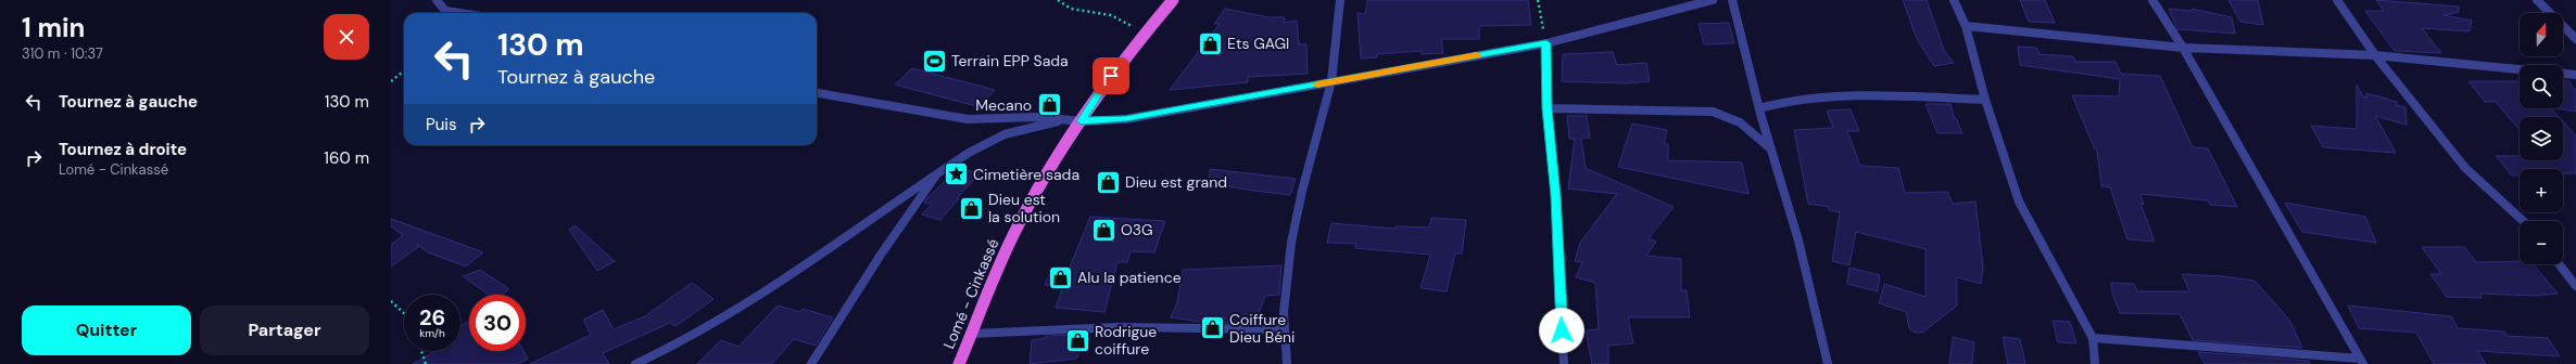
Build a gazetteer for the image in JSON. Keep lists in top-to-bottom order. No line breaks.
{"streets":{"highway":["Lomé - Cinkassé"]},"places":{"shop":["Ets GAGI","Mecano","Dieu est grand","Dieu est la solution","O3G","Alu la patience","Coiffure Dieu Béni","Rodrigue coiffure"],"sports":["Terrain EPP Sada"],"place":["Cimetière sada"]},"north":"top","page":{"heading":["1 min","310 m · 10:37"],"map_buttons":["+","−"],"turn":["130 m","Tournez à gauche"],"list":[{"name":"Tournez à gauche","value":"130 m"},{"name":"Tournez à droite","note":"Lomé - Cinkassé","value":"160 m"}],"then":"Puis","speed":"26 km/h","limit":"30","buttons":["Quitter","Partager"]}}
